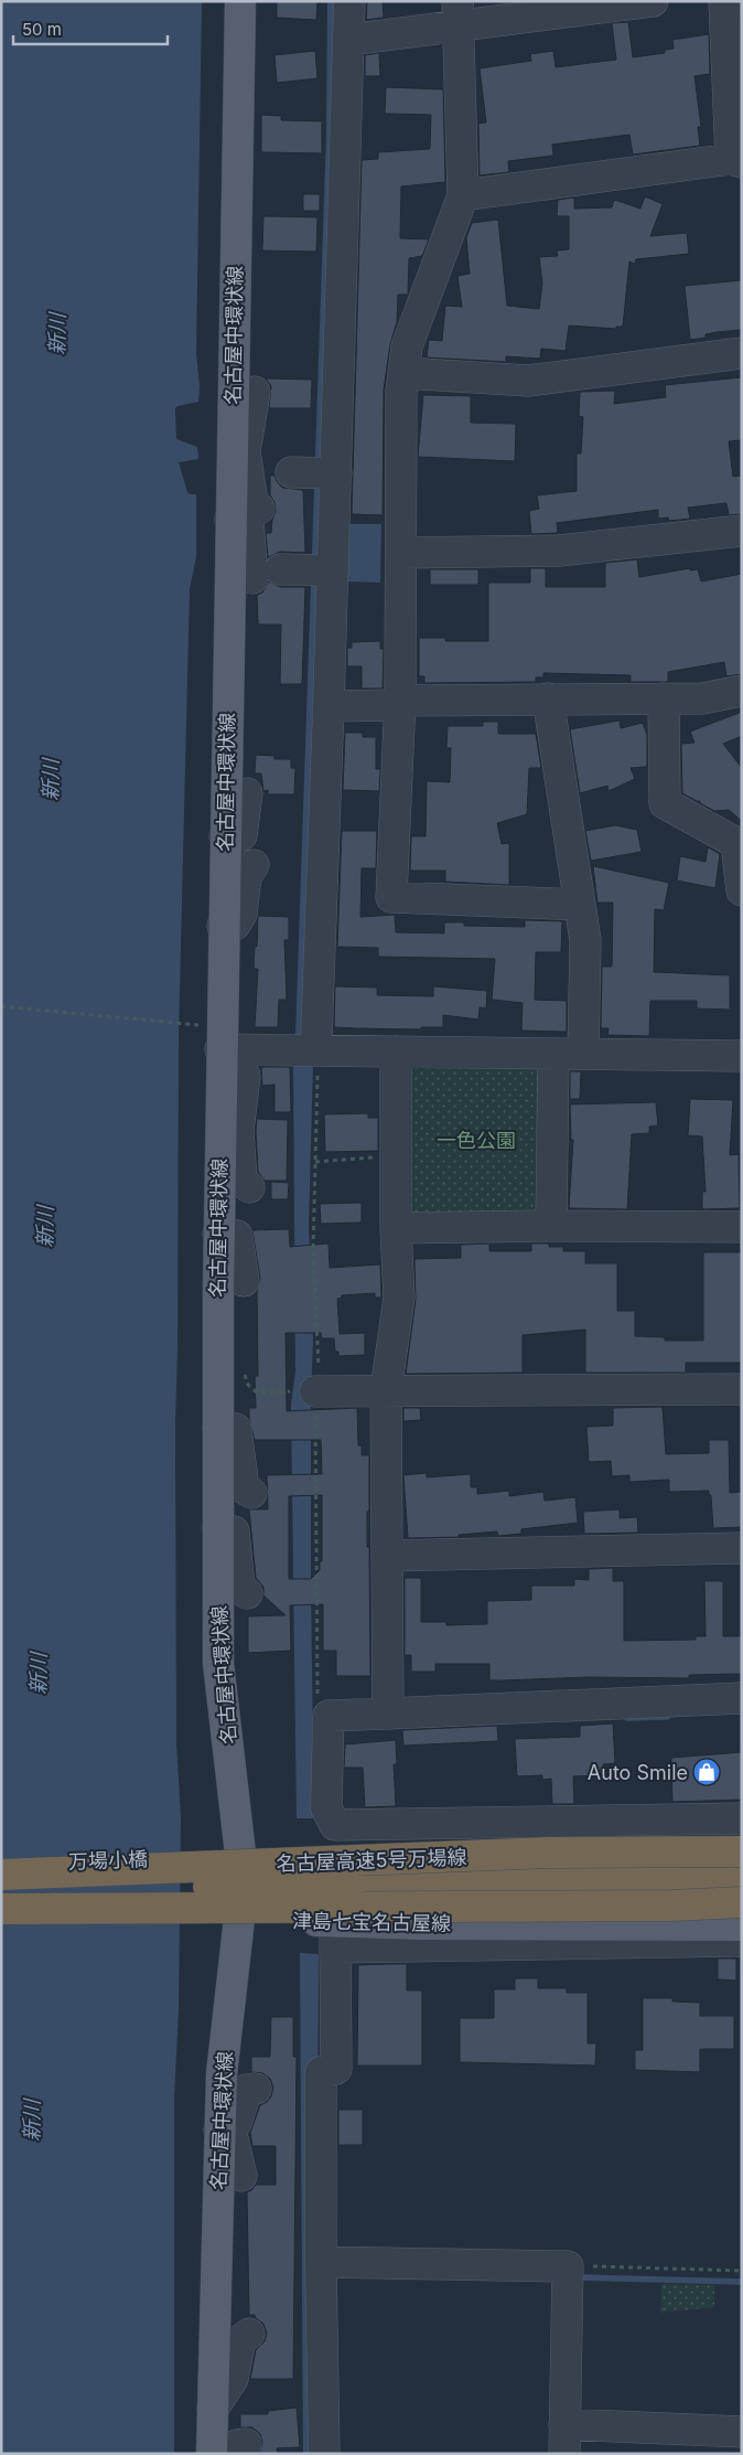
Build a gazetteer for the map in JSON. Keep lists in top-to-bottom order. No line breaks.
{"streets":{"highway":["名古屋高速5号万場線"],"main road":["名古屋中環状線","万場小橋","津島七宝名古屋線"]},"crossings":[["名古屋中環状線","万場小橋"],["名古屋中環状線","津島七宝名古屋線"]],"water":["新川"],"parks":["一色公園"],"places":{"shop":["Auto Smile"]},"scale_bar":"50 m"}
